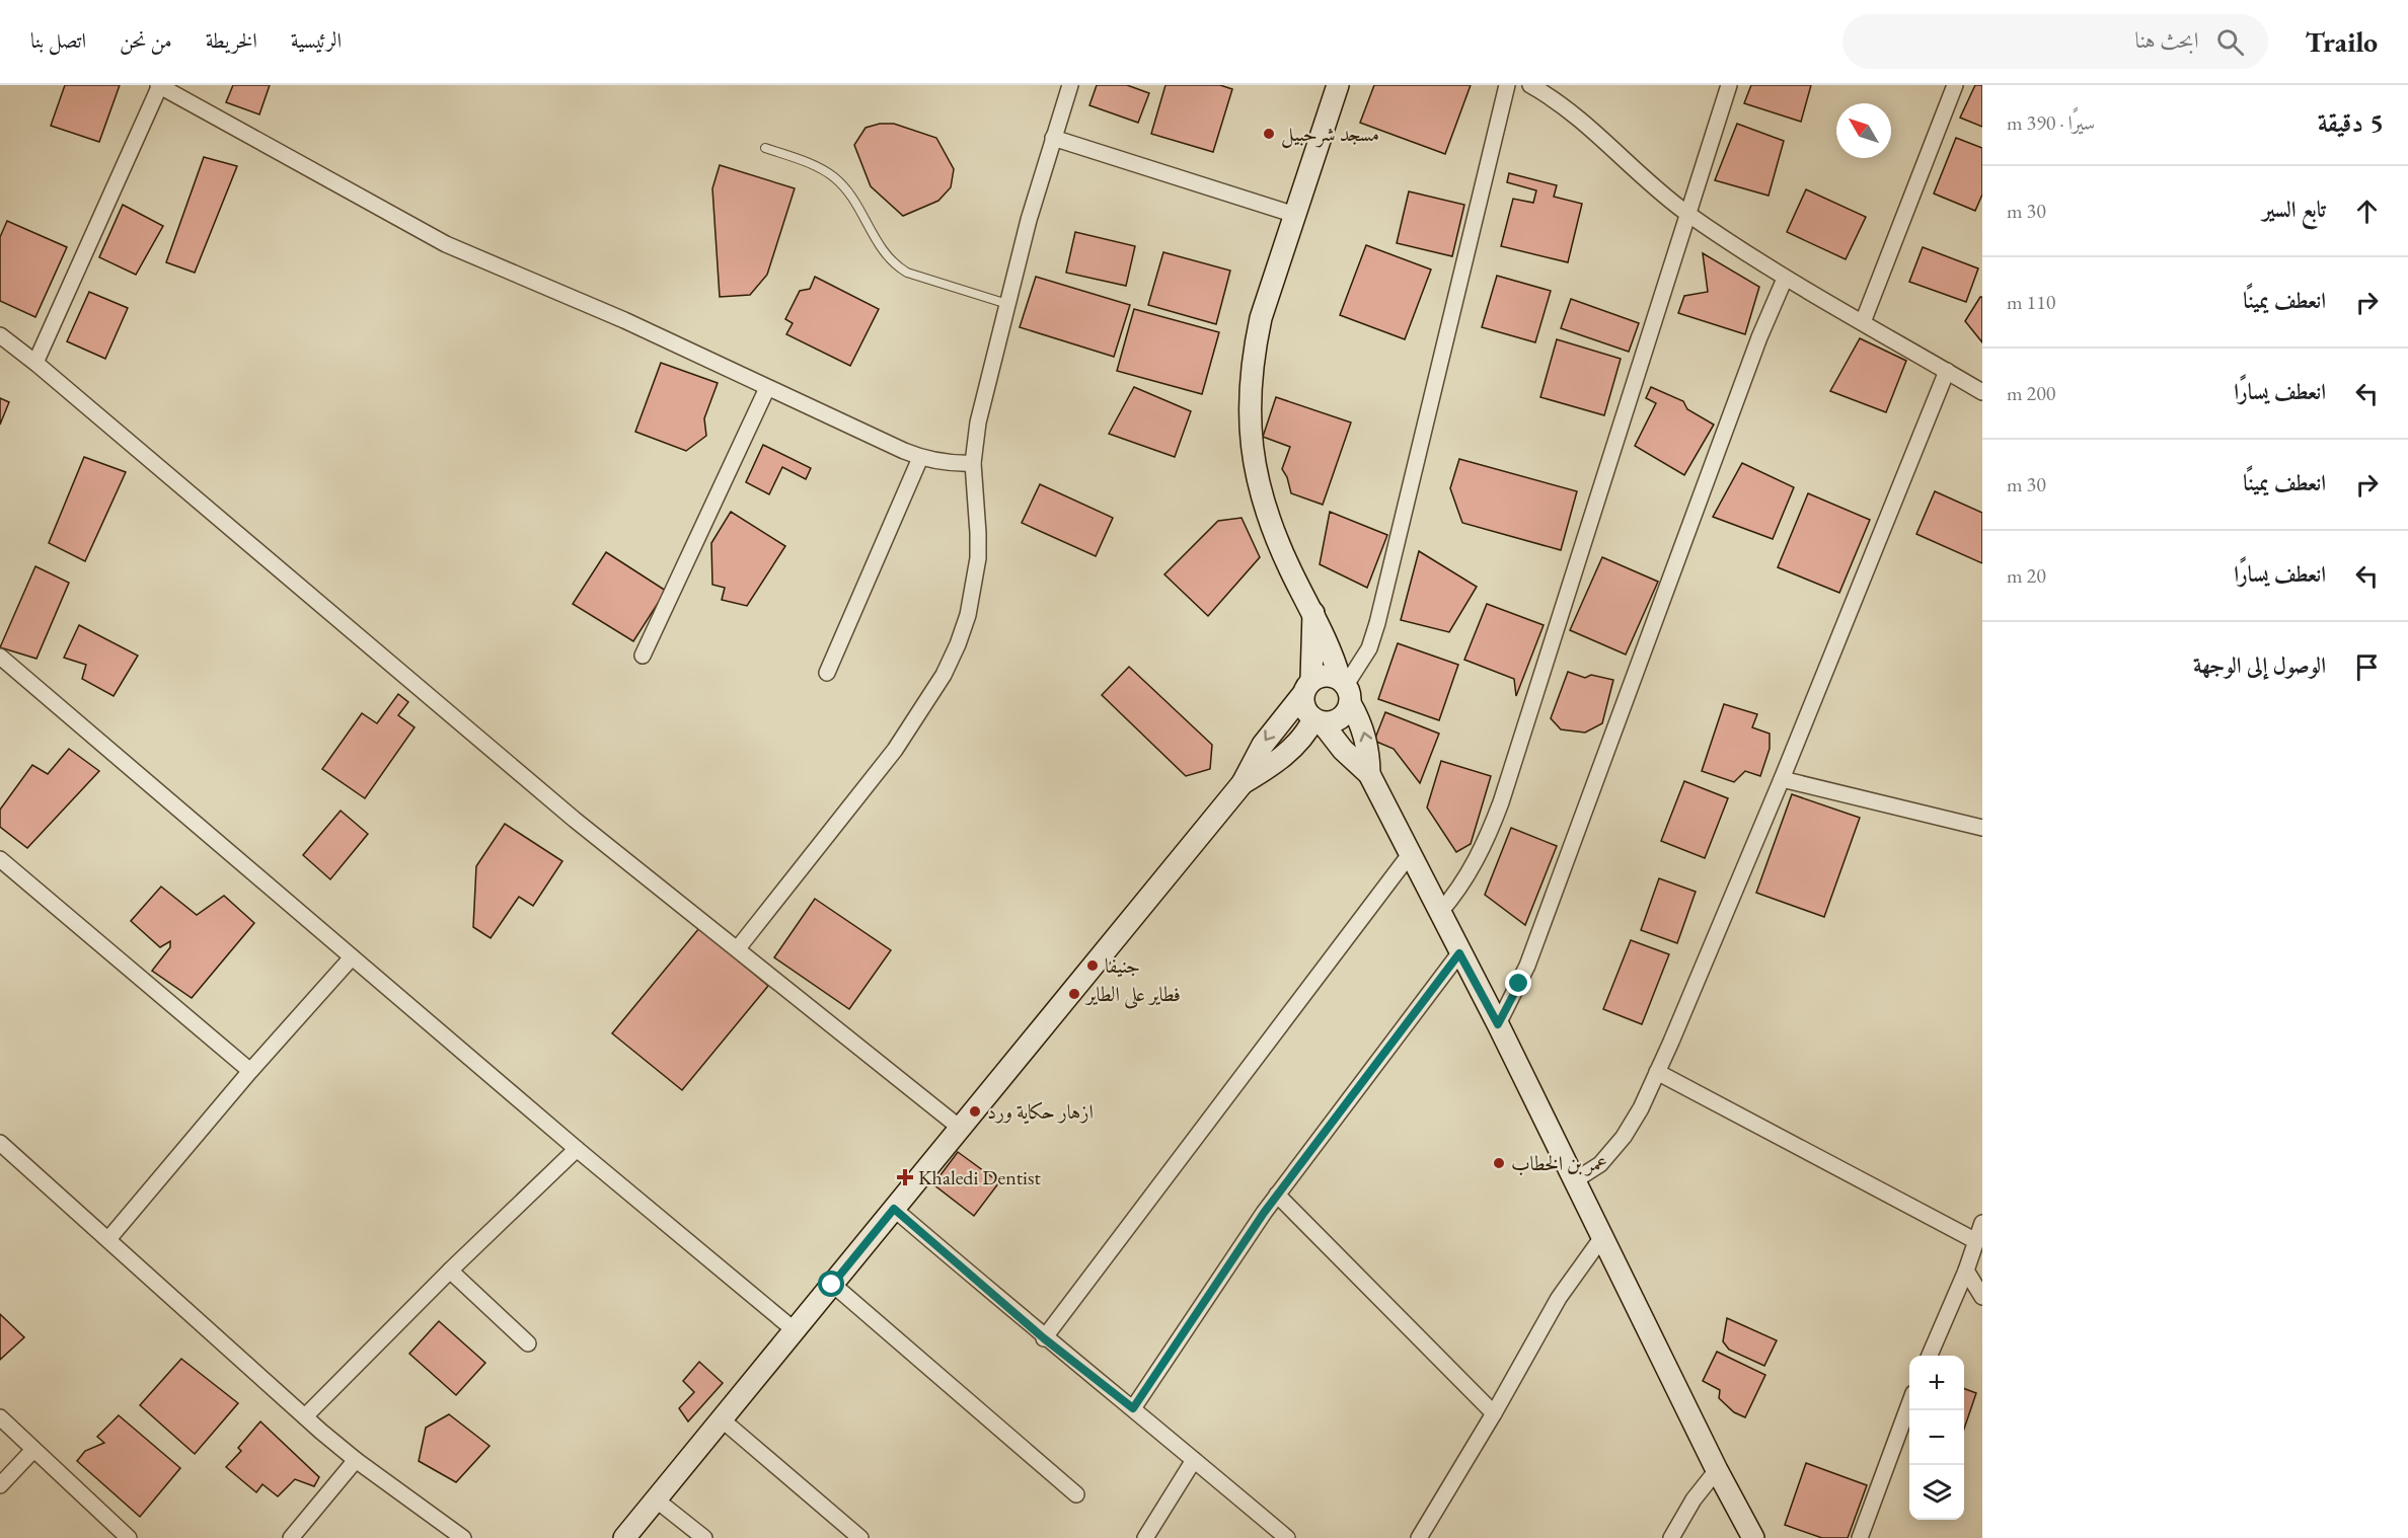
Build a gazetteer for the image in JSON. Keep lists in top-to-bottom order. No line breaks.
{"places":{"other":["مسجد شرحبيل","جنيفا","فطاير على الطاير","ازهار حكاية ورد","عمر بن الخطاب"],"health":["Khaledi Dentist"]},"north":"top left","page":{"header":"Trailo","search":"ابحث هنا","nav":["الرئيسية","الخريطة","من نحن","اتصل بنا"],"heading":["5 دقيقة","سيرًا · 390 m"],"list":[["تابع السير","30 m"],["انعطف يمينًا","110 m"],["انعطف يسارًا","200 m"],["انعطف يمينًا","30 m"],["انعطف يسارًا","20 m"],"الوصول إلى الوجهة"],"map_buttons":["+","−"]}}
